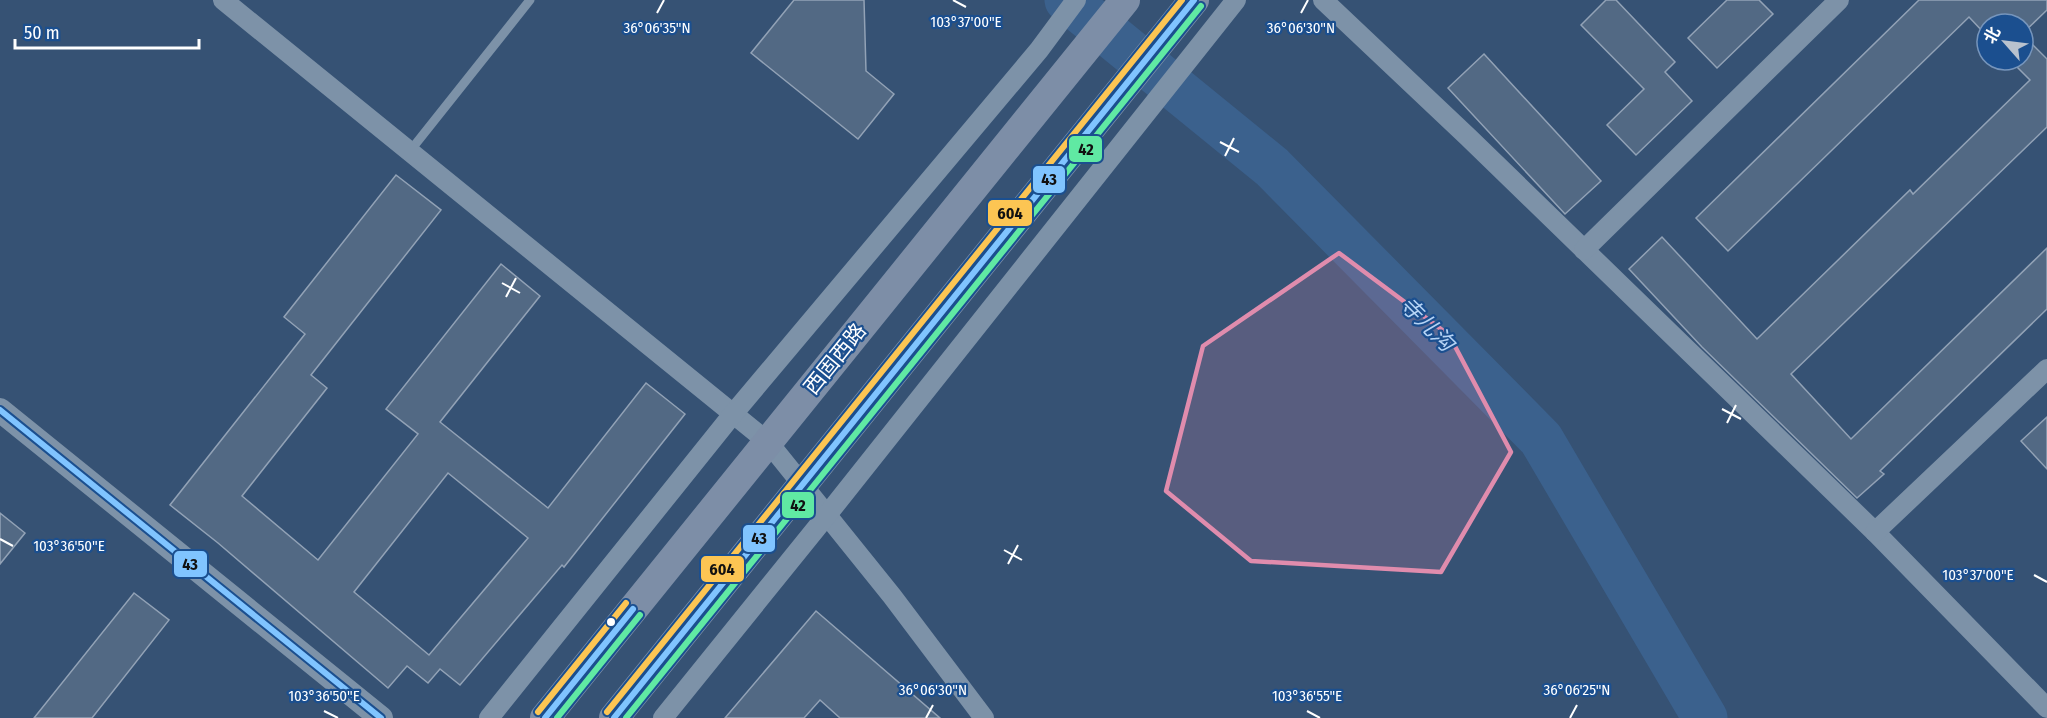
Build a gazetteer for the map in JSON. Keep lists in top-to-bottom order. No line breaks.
{"streets":{"main road":["西固西路"]},"water":["寺儿沟"],"lines":["transit line 43","transit line 604","transit line 42"],"scale_bar":"50 m","north":"top left","coordinates":["103°37'00\"E","36°06'35\"N","36°06'30\"N","103°36'50\"E","36°06'25\"N","103°36'55\"E"]}
